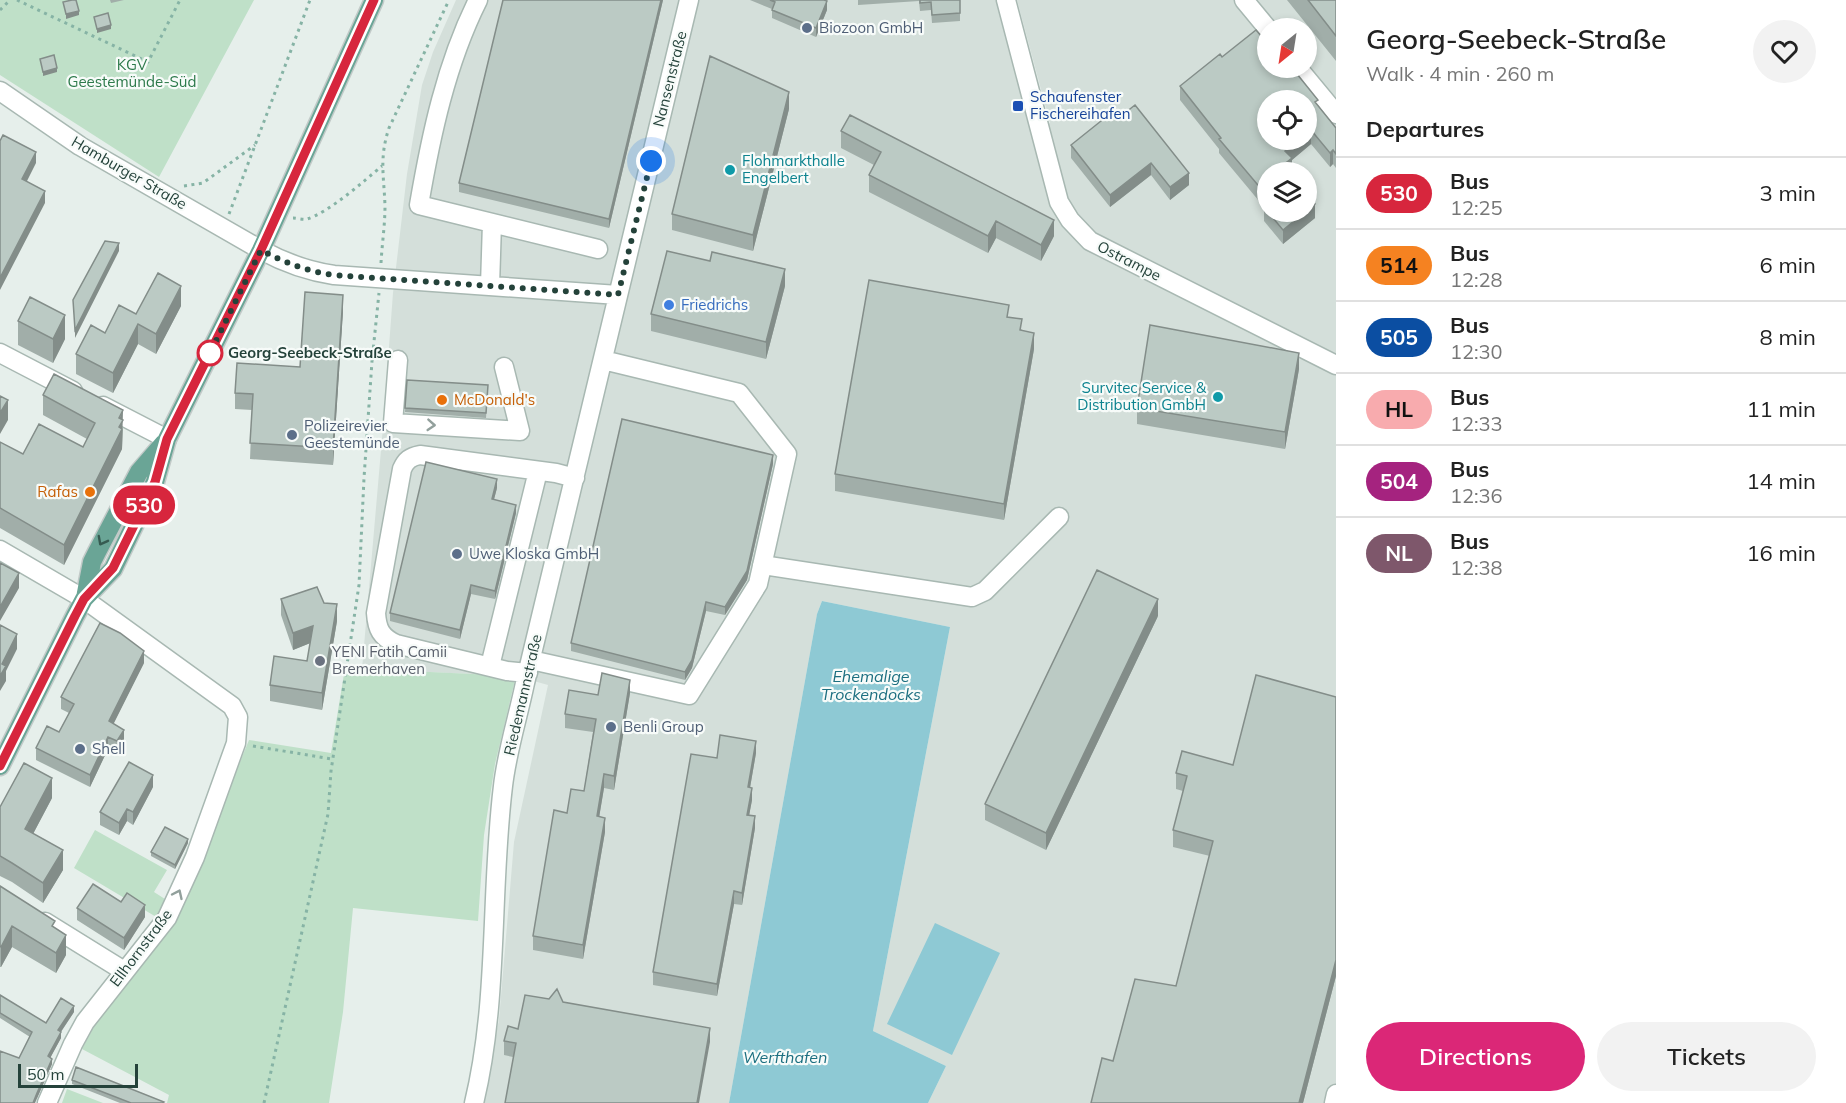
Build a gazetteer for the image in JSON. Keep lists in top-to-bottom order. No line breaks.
{"streets":{"street":["Nansenstraße","Hamburger Straße","Ostrampe","Riedemannstraße","Ellhornstraße"]},"crossings":[["Nansenstraße","Riedemannstraße"]],"one_way":["Ellhornstraße"],"water":["Ehemalige Trockendocks","Werfthafen"],"parks":["KGV Geestemünde-Süd"],"places":{"other":["Biozoon GmbH","Flohmarkthalle Engelbert","Friedrichs","Georg-Seebeck-Straße","Survitec Service & Distribution GmbH","McDonald's","Polizeirevier Geestemünde","Rafas","Uwe Kloska GmbH","YENI Fatih Camii Bremerhaven","Benli Group","Shell"],"transit":["Schaufenster Fischereihafen"]},"lines":["bus line 530"],"scale_bar":"50 m","north":"bottom left","page":{"on_map":"530","heading":[["Georg-Seebeck-Straße","Walk · 4 min · 260 m"],"Departures"],"list":[{"mark":"530","name":"Bus","note":"12:25","value":"3 min"},{"mark":"514","name":"Bus","note":"12:28","value":"6 min"},{"mark":"505","name":"Bus","note":"12:30","value":"8 min"},{"mark":"HL","name":"Bus","note":"12:33","value":"11 min"},{"mark":"504","name":"Bus","note":"12:36","value":"14 min"},{"mark":"NL","name":"Bus","note":"12:38","value":"16 min"}],"buttons":["Directions","Tickets"],"scale":"50 m"}}
